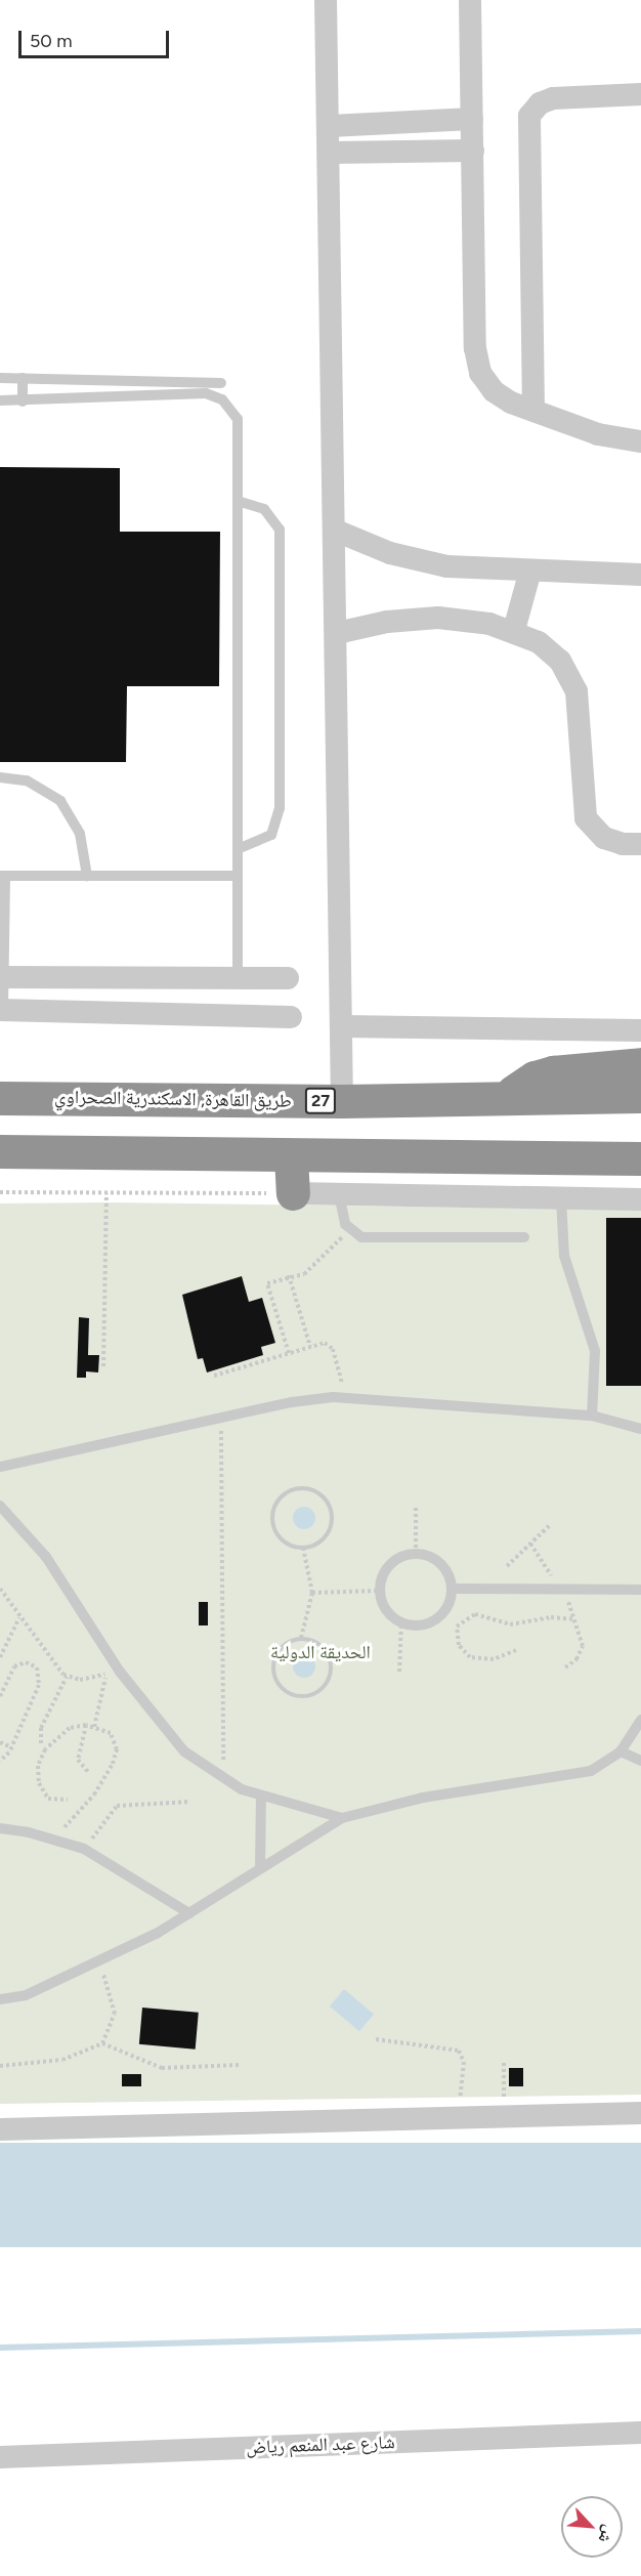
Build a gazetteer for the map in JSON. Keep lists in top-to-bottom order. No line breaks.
{"streets":{"highway":["طريق القاهرة, الاسكندرية الصحراوي","27"],"street":["شارع عبد المنعم رياض"]},"parks":["الحديقة الدولية"],"scale_bar":"50 m","north":"bottom right"}
